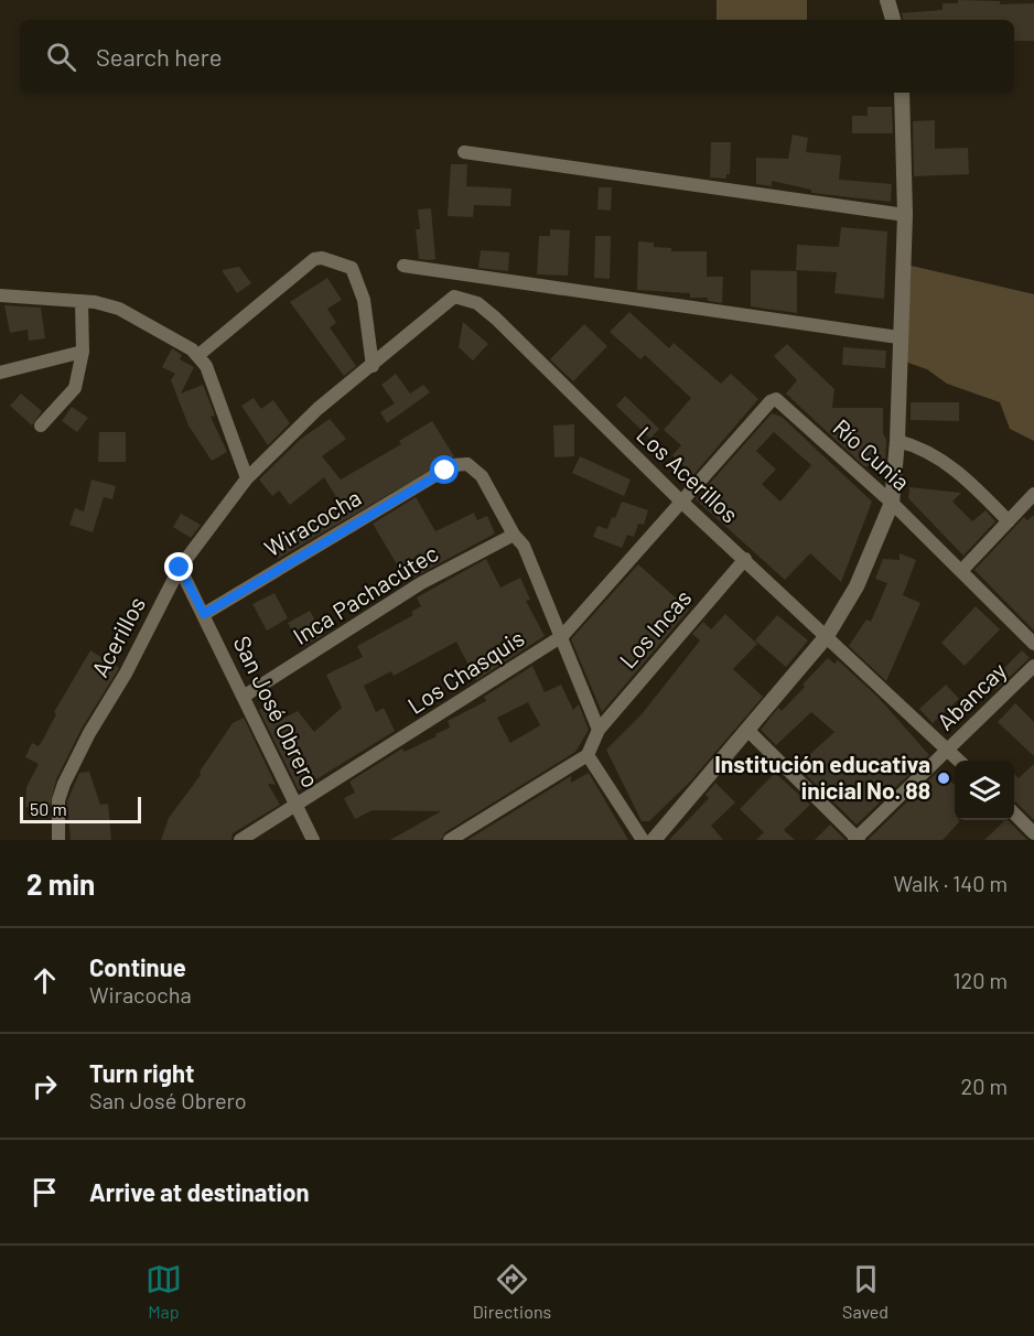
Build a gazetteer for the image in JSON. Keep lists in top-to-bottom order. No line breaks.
{"streets":{"street":["Río Cunia","Los Acerillos","Wiracocha","Inca Pachacútec","Los Incas","Acerillos","Los Chasquis","Abancay","San José Obrero"]},"crossings":[["Río Cunia","Los Acerillos"],["Río Cunia","Los Chasquis"],["Los Acerillos","Los Incas"],["Los Acerillos","Acerillos"],["Los Acerillos","Los Chasquis"],["Los Acerillos","Abancay"],["Wiracocha","Inca Pachacútec"],["Wiracocha","San José Obrero"],["Inca Pachacútec","San José Obrero"],["Acerillos","San José Obrero"],["Los Chasquis","San José Obrero"]],"places":["Institución educativa inicial No. 88"],"scale_bar":"50 m","page":{"search":"Search here","scale":"50 m","heading":["2 min","Walk · 140 m"],"list":[["Continue","Wiracocha","120 m"],["Turn right","San José Obrero","20 m"],"Arrive at destination"],"nav":["Map","Directions","Saved"]}}
